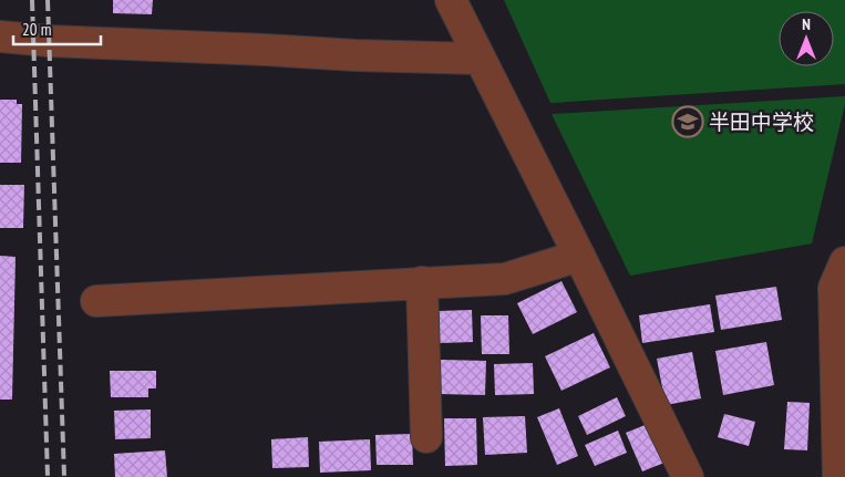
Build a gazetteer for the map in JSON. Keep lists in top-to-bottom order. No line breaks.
{"places":{"school or university":["半田中学校"]},"scale_bar":"20 m","north":"top"}
